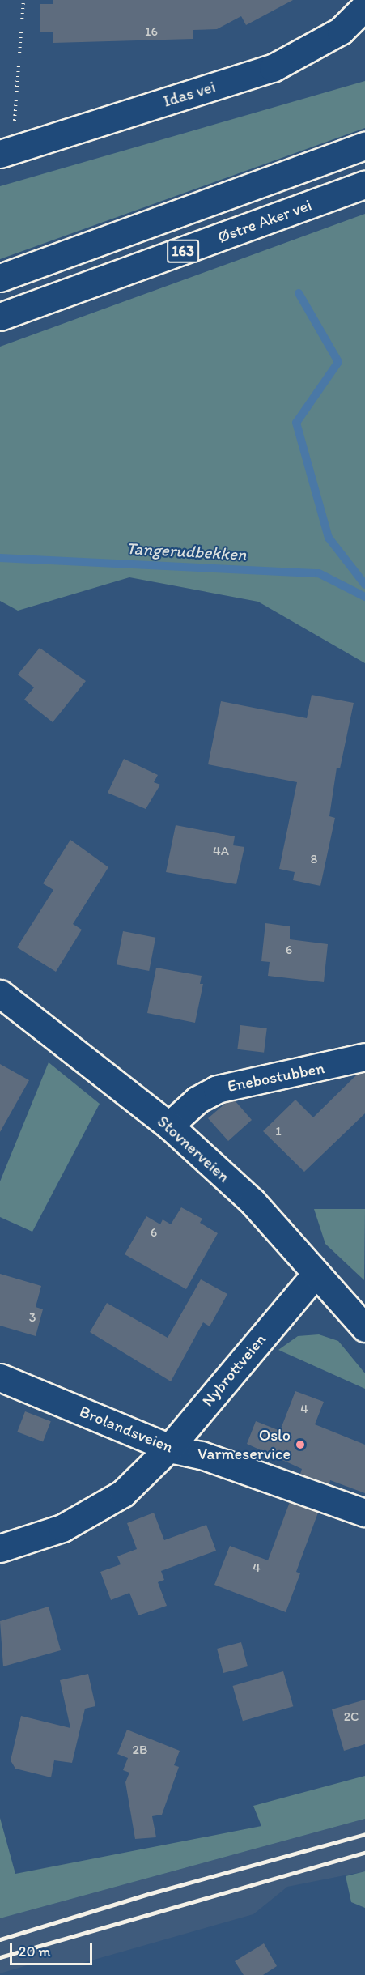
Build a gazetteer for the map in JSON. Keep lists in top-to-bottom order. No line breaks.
{"streets":{"main road":["Idas vei","Østre Aker vei","163","Enebostubben","Stovnerveien","Nybrottveien","Brolandsveien"]},"crossings":[["Enebostubben","Stovnerveien"],["Stovnerveien","Nybrottveien"],["Nybrottveien","Brolandsveien"]],"water":["Tangerudbekken"],"places":["Oslo Varmeservice"],"house_numbers":["16","4A","8","6","1","6","3","4","4","2C","2B"],"scale_bar":"20 m"}
